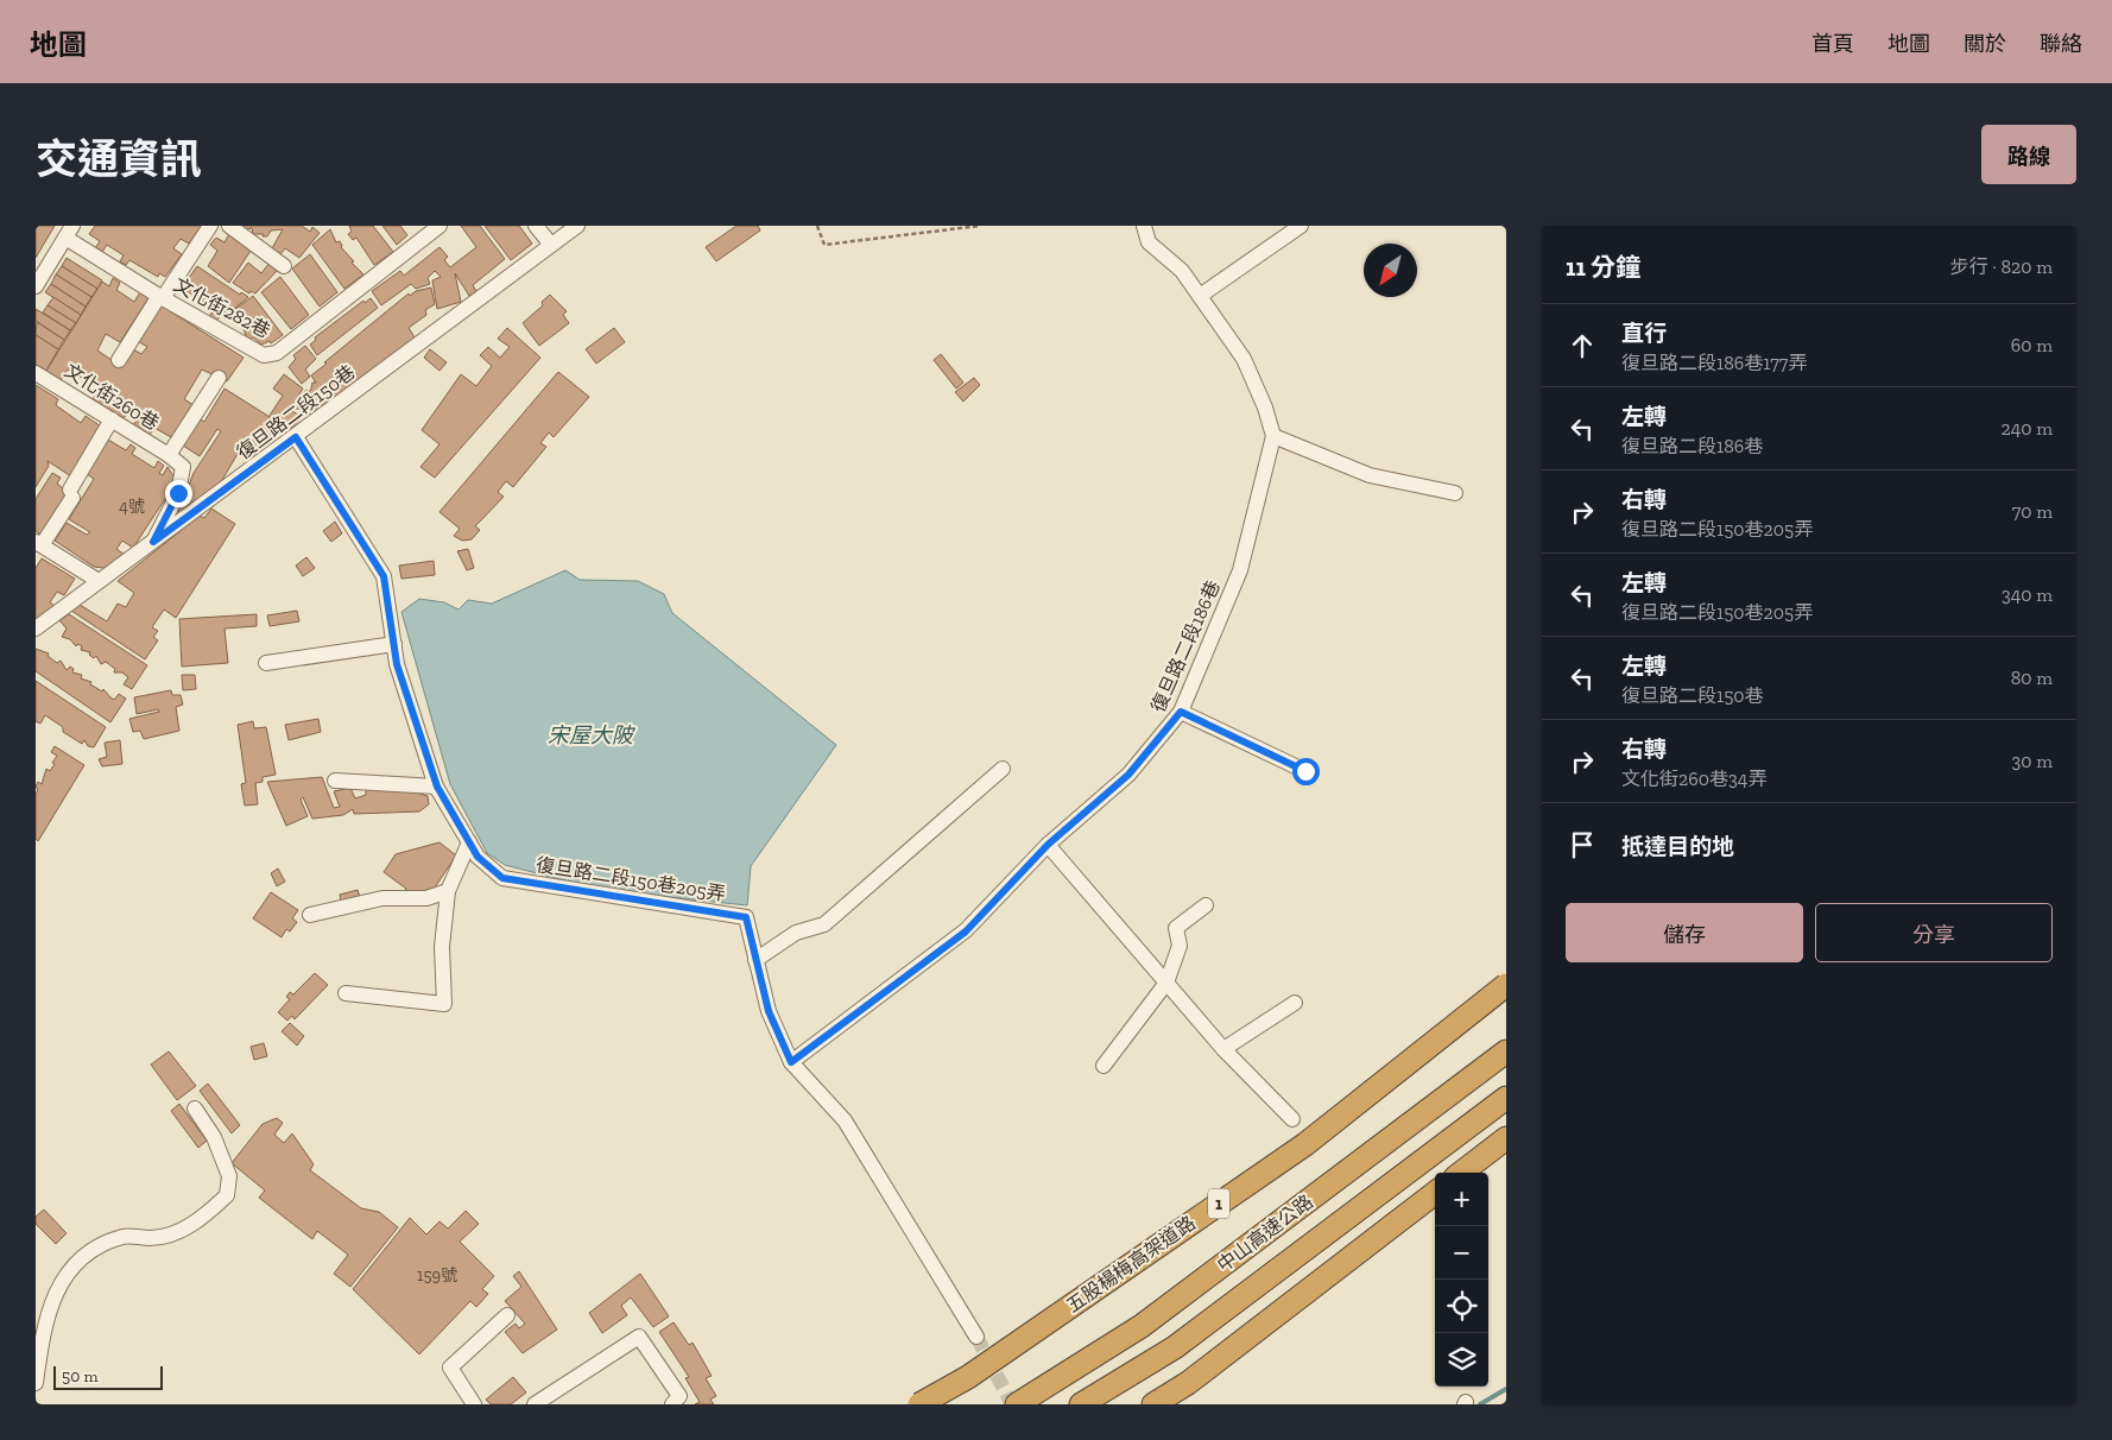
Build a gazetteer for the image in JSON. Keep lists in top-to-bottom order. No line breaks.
{"streets":{"highway":["1","中山高速公路","五股楊梅高架道路"],"street":["文化街282巷","文化街260巷","復旦路二段150巷","復旦路二段186巷","復旦路二段150巷205弄"]},"crossings":[["復旦路二段150巷","復旦路二段150巷205弄"],["復旦路二段186巷","復旦路二段150巷205弄"]],"water":["宋屋大陂"],"house_numbers":["4號","159號"],"scale_bar":"50 m","north":"bottom left","page":{"header":"地圖","nav":["首頁","地圖","關於","聯絡"],"title":"交通資訊","buttons":["路線",["儲存","分享"]],"heading":["11 分鐘","步行 · 820 m"],"list":[["直行","復旦路二段186巷177弄","60 m"],["左轉","復旦路二段186巷","240 m"],["右轉","復旦路二段150巷205弄","70 m"],["左轉","復旦路二段150巷205弄","340 m"],["左轉","復旦路二段150巷","80 m"],["右轉","文化街260巷34弄","30 m"],"抵達目的地"],"map_buttons":["+","−"],"scale":"50 m"}}
